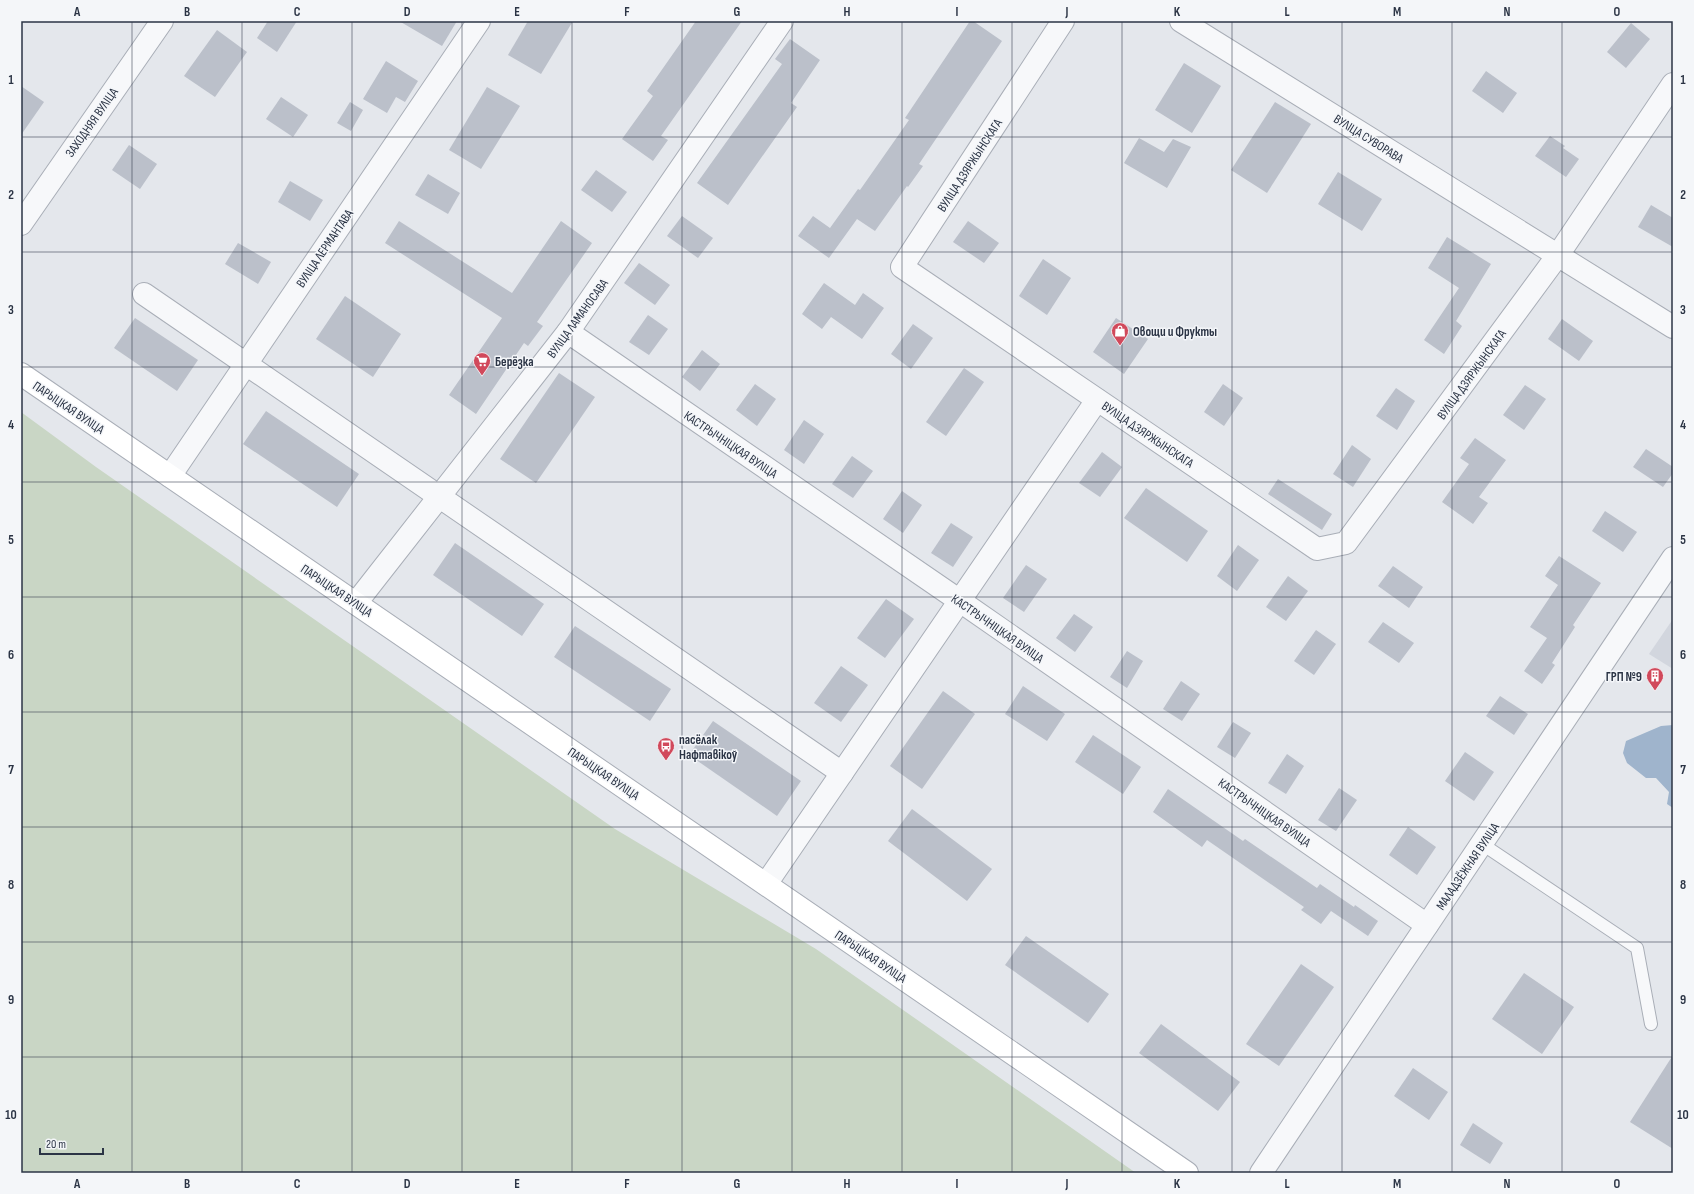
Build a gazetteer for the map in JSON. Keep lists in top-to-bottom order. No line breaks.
{"streets":{"main road":["ПАРЫЦКАЯ ВУЛІЦА"],"street":["ЗАХОДНЯЯ ВУЛІЦА","ВУЛІЦА СУВОРАВА","ВУЛІЦА ДЗЯРЖЫНСКАГА","ВУЛІЦА ЛЕРМАНТАВА","ВУЛІЦА ЛАМАНОСАВА","КАСТРЫЧНІЦКАЯ ВУЛІЦА","МАЛАДЗЁЖНАЯ ВУЛІЦА"]},"crossings":[["ВУЛІЦА СУВОРАВА","ВУЛІЦА ДЗЯРЖЫНСКАГА"],["ВУЛІЦА ЛЕРМАНТАВА","ПАРЫЦКАЯ ВУЛІЦА"],["ВУЛІЦА ЛАМАНОСАВА","ПАРЫЦКАЯ ВУЛІЦА"],["ВУЛІЦА ЛАМАНОСАВА","КАСТРЫЧНІЦКАЯ ВУЛІЦА"],["КАСТРЫЧНІЦКАЯ ВУЛІЦА","МАЛАДЗЁЖНАЯ ВУЛІЦА"]],"places":{"shop":["Овощи и Фрукты"],"supermarket":["Берёзка"],"building":["ГРП №9"],"bus stop":["пасёлак Нафтавікоў"]},"scale_bar":"20 m","grid":{"columns":["A","B","C","D","E","F","G","H","I","J","K","L","M","N","O"],"rows":["1","2","3","4","5","6","7","8","9","10"]}}
